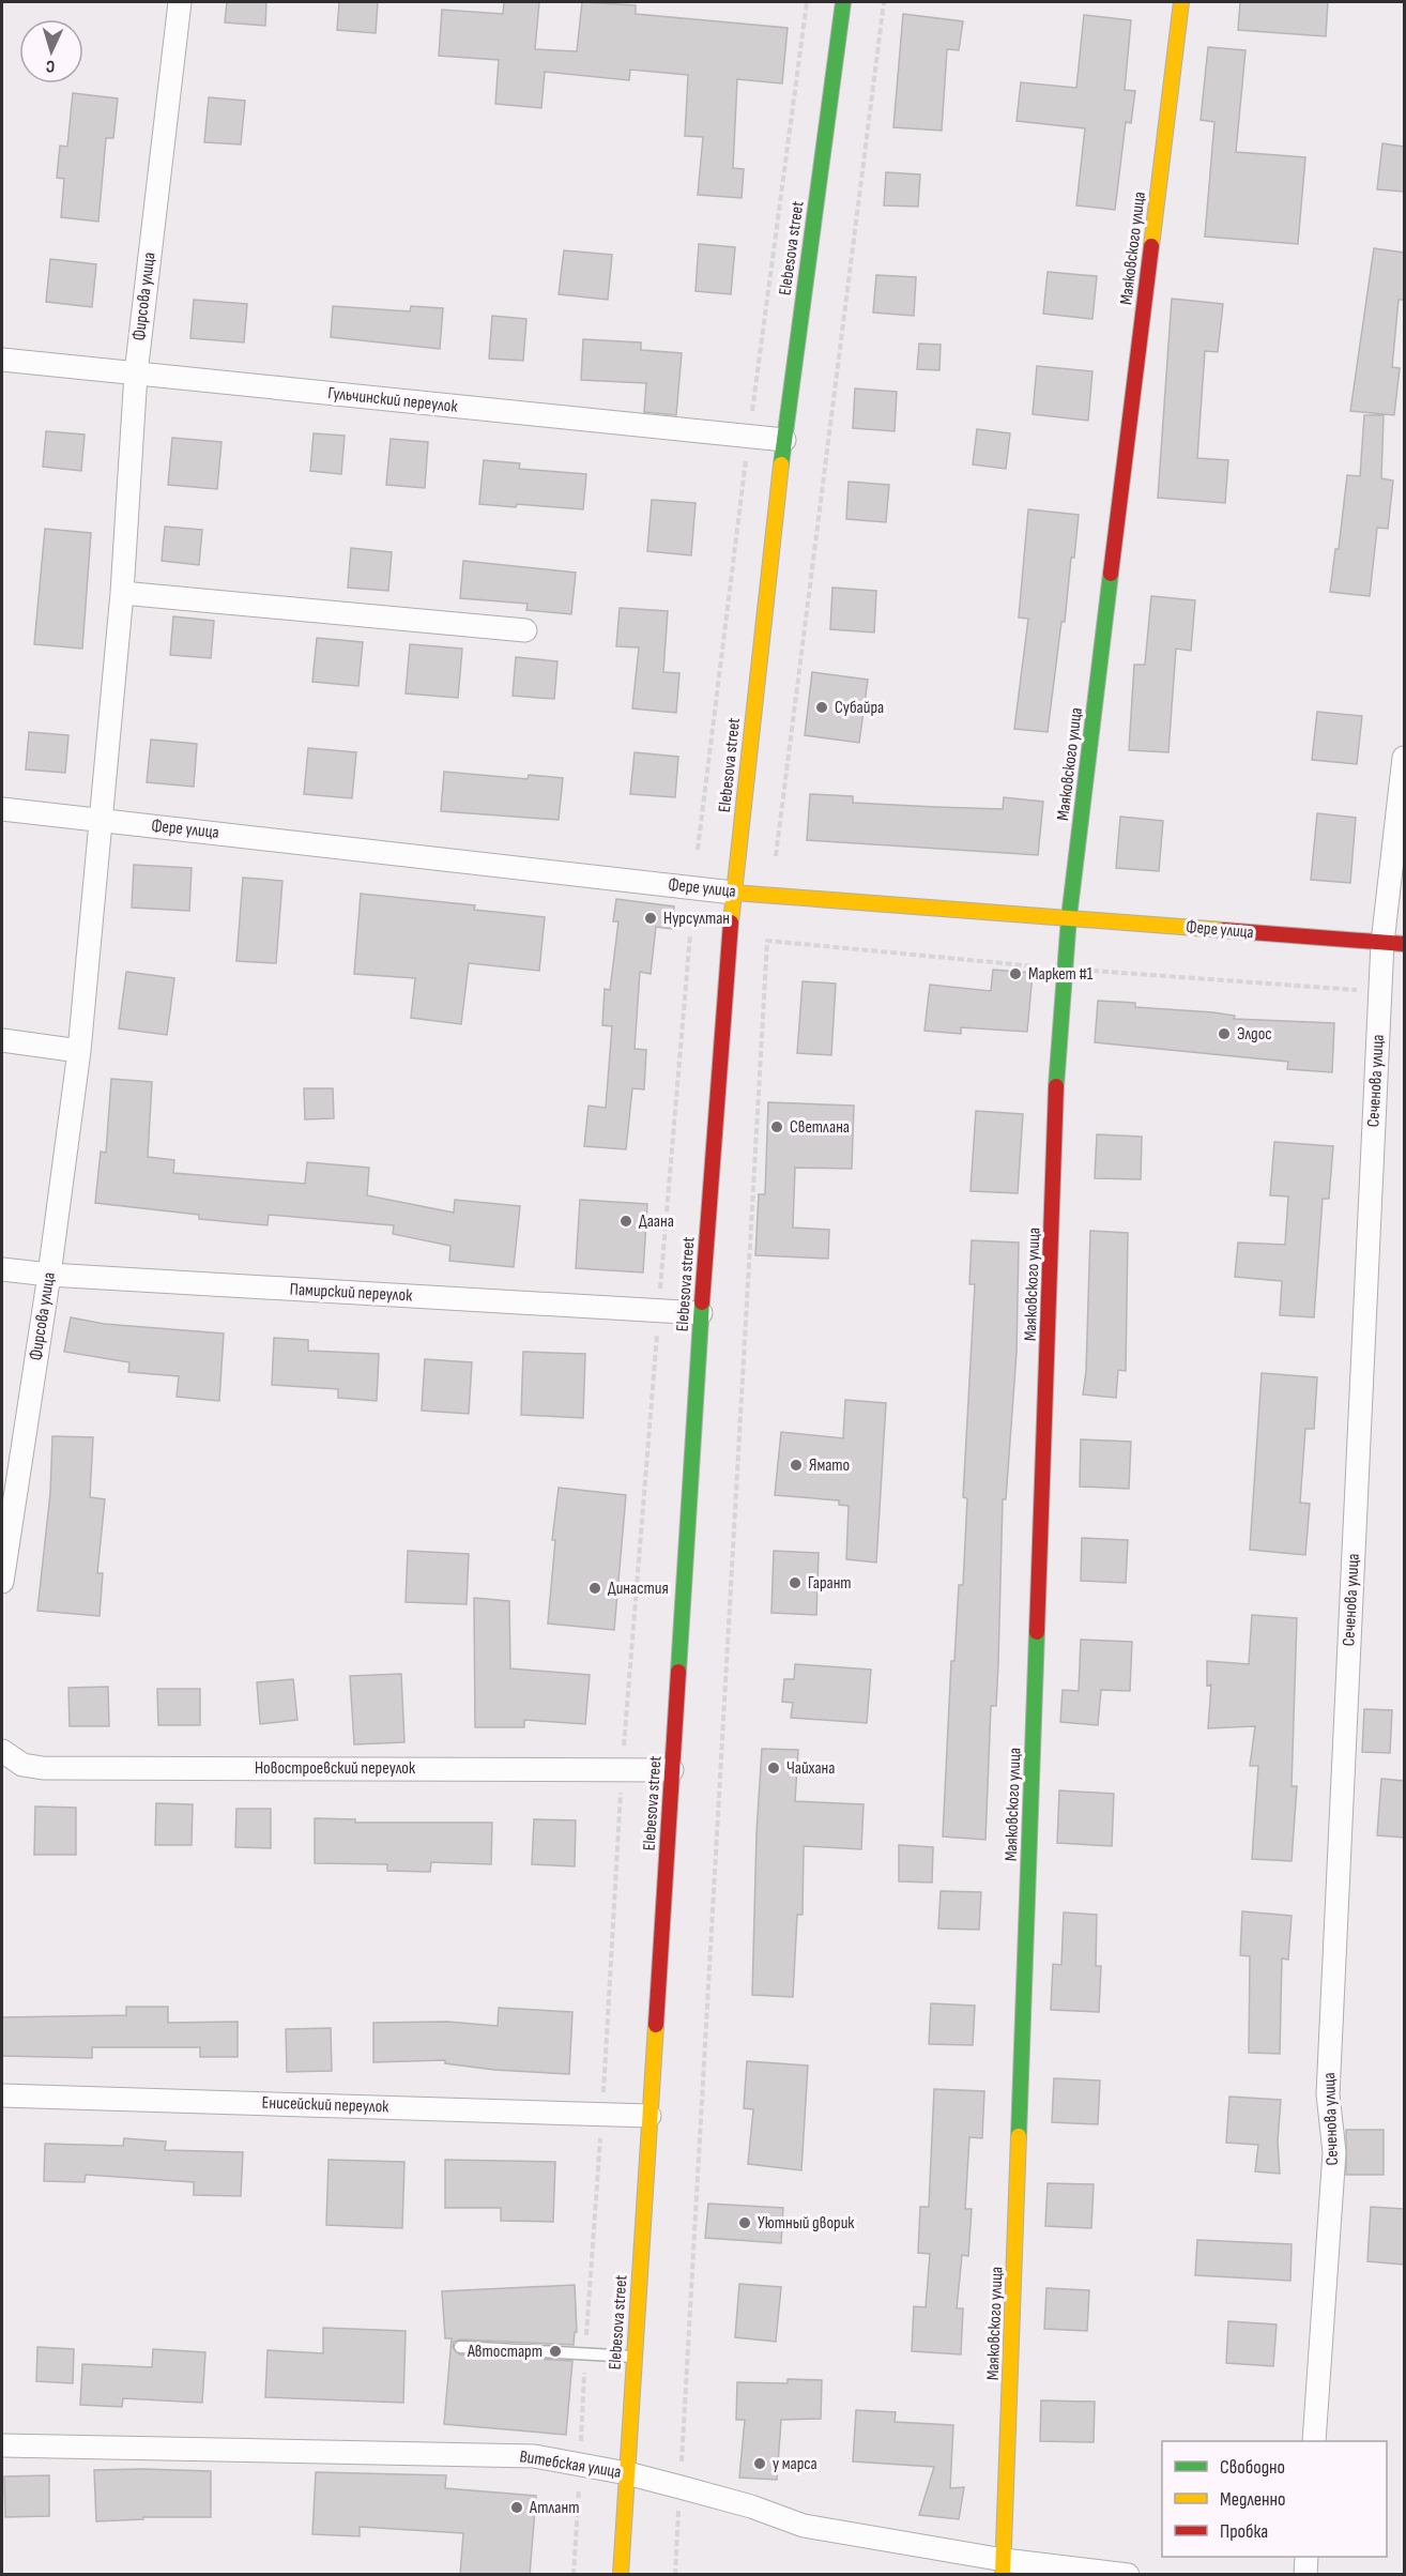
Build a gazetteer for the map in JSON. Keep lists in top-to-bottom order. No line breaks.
{"streets":{"street":["Elebesova street","Маяковского улица","Фирсова улица","Гульчинский переулок","Фере улица","Сеченова улица","Памирский переулок","Новостроевский переулок","Енисейский переулок","Витебская улица"]},"crossings":[["Elebesova street","Гульчинский переулок"],["Elebesova street","Фере улица"],["Elebesova street","Памирский переулок"],["Elebesova street","Новостроевский переулок"],["Elebesova street","Енисейский переулок"],["Elebesova street","Витебская улица"],["Маяковского улица","Фере улица"],["Маяковского улица","Витебская улица"],["Фирсова улица","Гульчинский переулок"],["Фирсова улица","Фере улица"],["Фирсова улица","Памирский переулок"],["Фере улица","Сеченова улица"]],"places":["Субайра","Нурсултан","Маркет #1","Элдос","Светлана","Даана","Ямато","Гарант","Династия","Чайхана","Уютный дворик","Автостарт","у марса","Атлант"],"legend":["Свободно","Медленно","Пробка"],"north":"bottom"}
